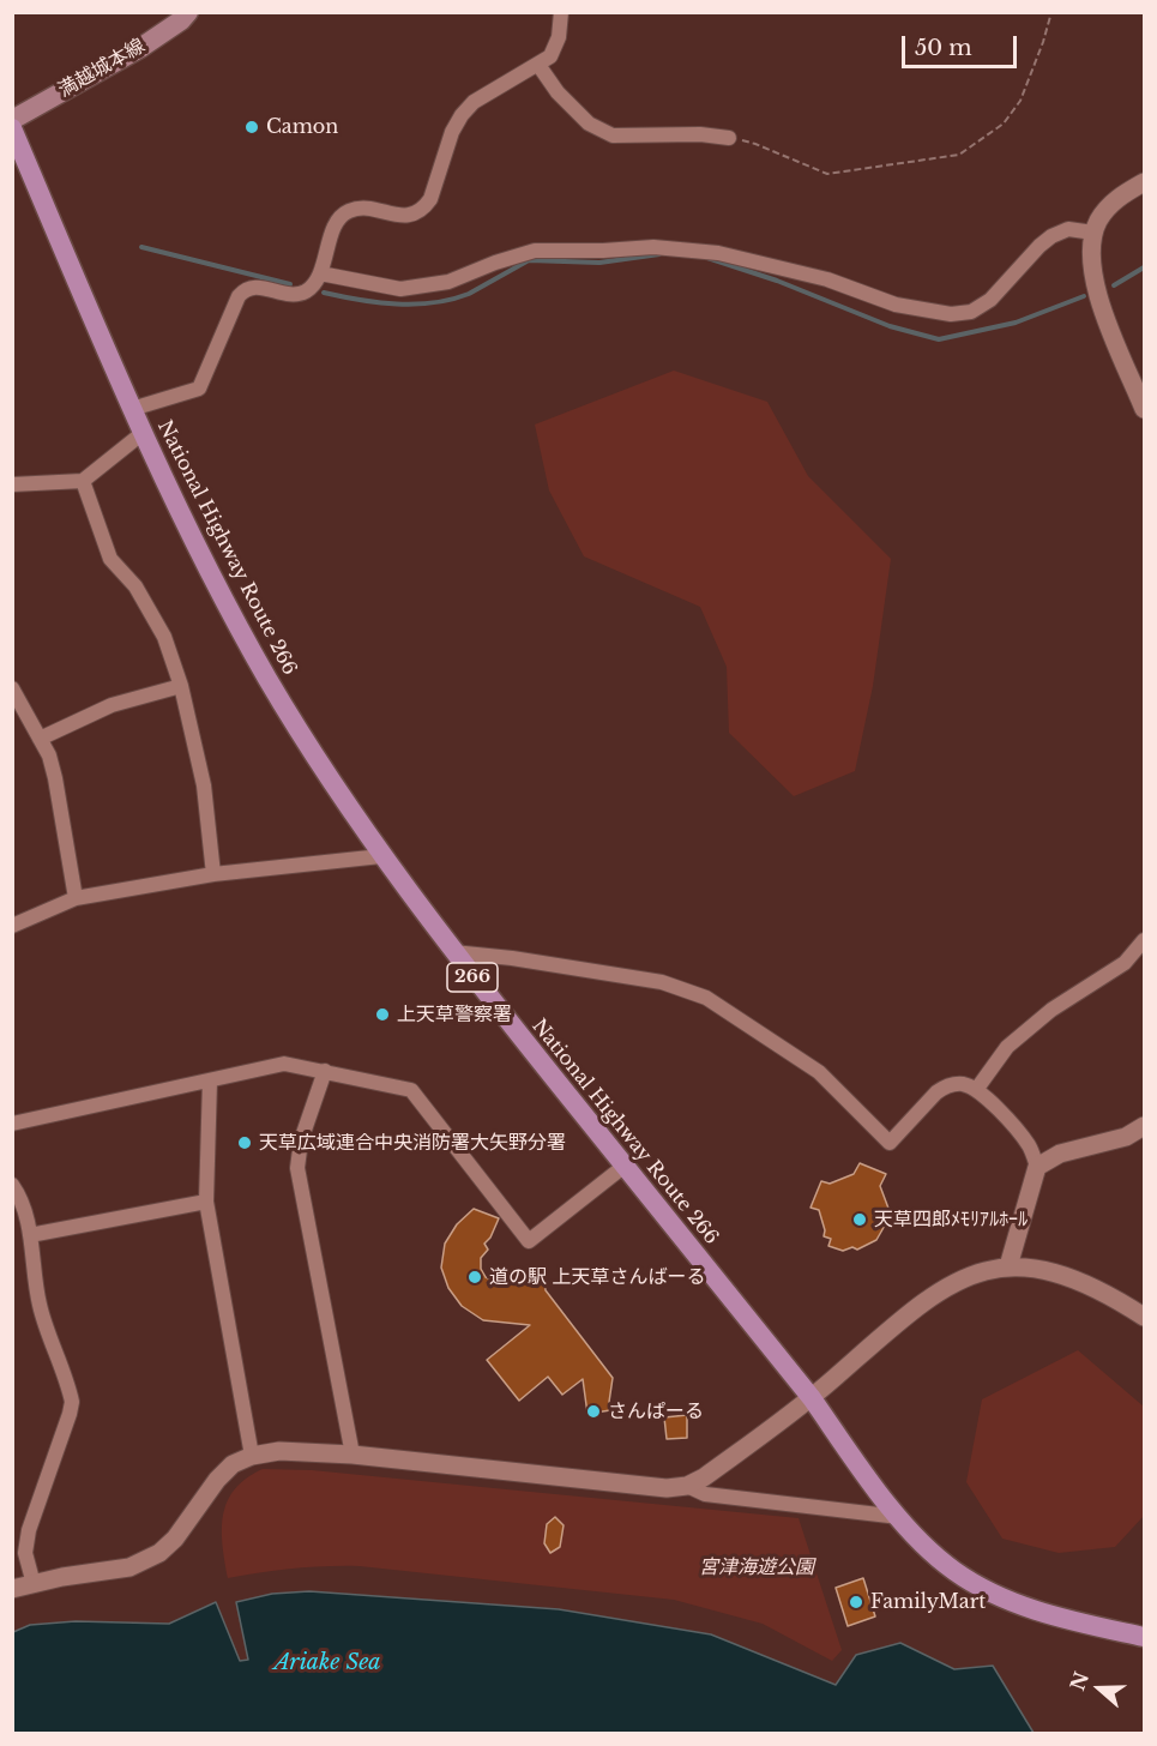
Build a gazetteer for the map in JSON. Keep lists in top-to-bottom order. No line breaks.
{"streets":{"highway":["National Highway Route 266","266"],"main road":["満越城本線"]},"water":["Ariake Sea"],"parks":["宮津海遊公園"],"places":["Camon","上天草警察署","天草広域連合中央消防署大矢野分署","天草四郎ﾒﾓﾘｱﾙﾎｰﾙ","道の駅 上天草さんばーる","さんぱーる","FamilyMart"],"scale_bar":"50 m","north":"left"}
